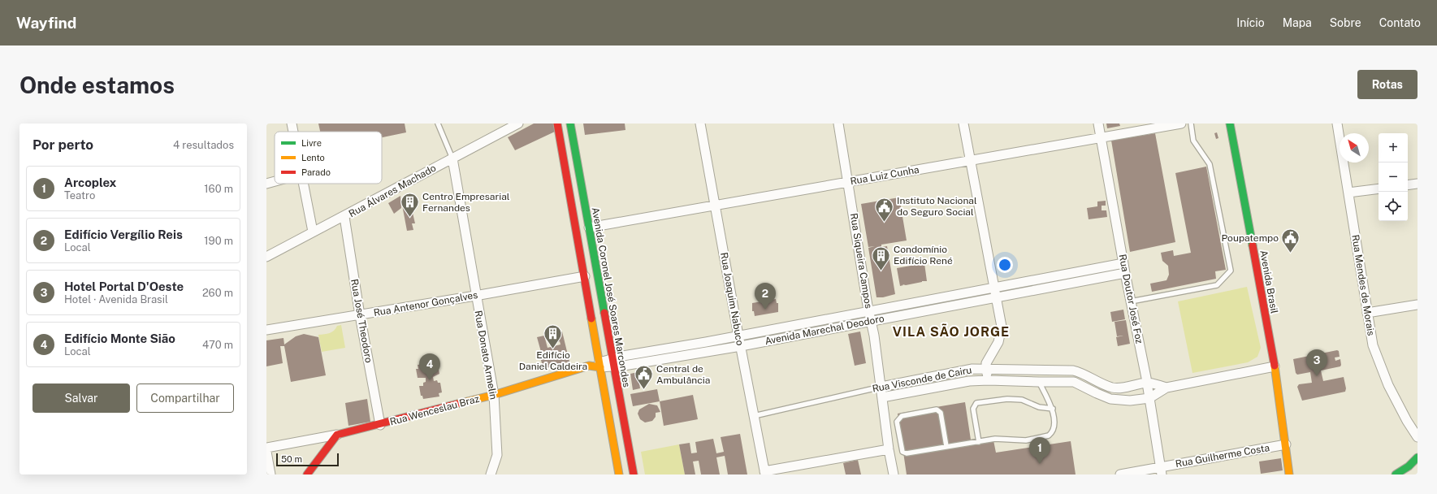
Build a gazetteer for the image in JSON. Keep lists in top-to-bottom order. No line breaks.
{"streets":{"main road":["Avenida Brasil","Avenida Coronel José Soares Marcondes","Rua Wenceslau Braz"],"street":["Rua Luiz Cunha","Rua Álvares Machado","Rua Siqueira Campos","Rua Mendes de Morais","Rua Joaquim Nabuco","Rua Doutor José Foz","Rua Antenor Gonçalves","Rua José Theodoro","Avenida Marechal Deodoro","Rua Donato Armelin","Rua Visconde de Cairu","Rua Guilherme Costa"]},"crossings":[["Rua Luiz Cunha","Rua Siqueira Campos"],["Rua Luiz Cunha","Avenida Coronel José Soares Marcondes"],["Rua Luiz Cunha","Rua Joaquim Nabuco"],["Rua Luiz Cunha","Rua Doutor José Foz"],["Rua Álvares Machado","Rua José Theodoro"],["Rua Álvares Machado","Rua Donato Armelin"],["Rua Siqueira Campos","Avenida Marechal Deodoro"],["Rua Siqueira Campos","Rua Visconde de Cairu"],["Avenida Brasil","Rua Visconde de Cairu"],["Avenida Brasil","Rua Guilherme Costa"],["Avenida Coronel José Soares Marcondes","Avenida Marechal Deodoro"],["Rua Joaquim Nabuco","Avenida Marechal Deodoro"],["Rua Joaquim Nabuco","Rua Visconde de Cairu"],["Rua Doutor José Foz","Avenida Marechal Deodoro"],["Rua Doutor José Foz","Rua Visconde de Cairu"],["Rua Doutor José Foz","Rua Guilherme Costa"],["Rua Antenor Gonçalves","Rua José Theodoro"],["Rua Antenor Gonçalves","Rua Donato Armelin"],["Rua José Theodoro","Rua Wenceslau Braz"],["Avenida Marechal Deodoro","Rua Wenceslau Braz"],["Rua Donato Armelin","Rua Wenceslau Braz"]],"districts":["VILA SÃO JORGE"],"places":{"building":["Centro Empresarial Fernandes","Condomínio Edifício René","Edifício Daniel Caldeira"],"public building":["Instituto Nacional do Seguro Social","Poupatempo","Central de Ambulância"]},"legend":["Livre","Lento","Parado"],"scale_bar":"50 m","north":"top left","page":{"header":"Wayfind","nav":["Início","Mapa","Sobre","Contato"],"buttons":["Rotas",["Salvar","Compartilhar"]],"title":"Onde estamos","heading":["Por perto","4 resultados"],"map_buttons":["+","−"],"list":[{"mark":"1","name":"Arcoplex","note":"Teatro","value":"160 m"},{"mark":"2","name":"Edifício Vergílio Reis","note":"Local","value":"190 m"},{"mark":"3","name":"Hotel Portal D'Oeste","note":"Hotel · Avenida Brasil","value":"260 m"},{"mark":"4","name":"Edifício Monte Sião","note":"Local","value":"470 m"}],"pins":["2","3","4","1"],"scale":"50 m"}}
